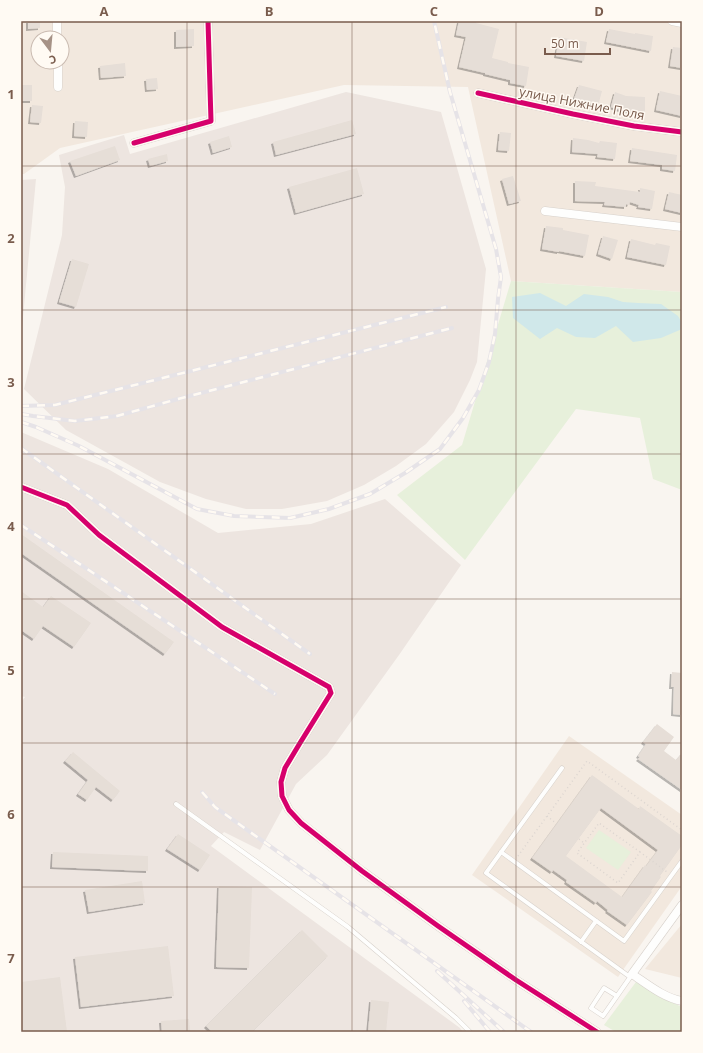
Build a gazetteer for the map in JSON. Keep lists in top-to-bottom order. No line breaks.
{"streets":{"street":["улица Нижние Поля"]},"scale_bar":"50 m","north":"bottom","grid":{"columns":["A","B","C","D"],"rows":["1","2","3","4","5","6","7"]}}
